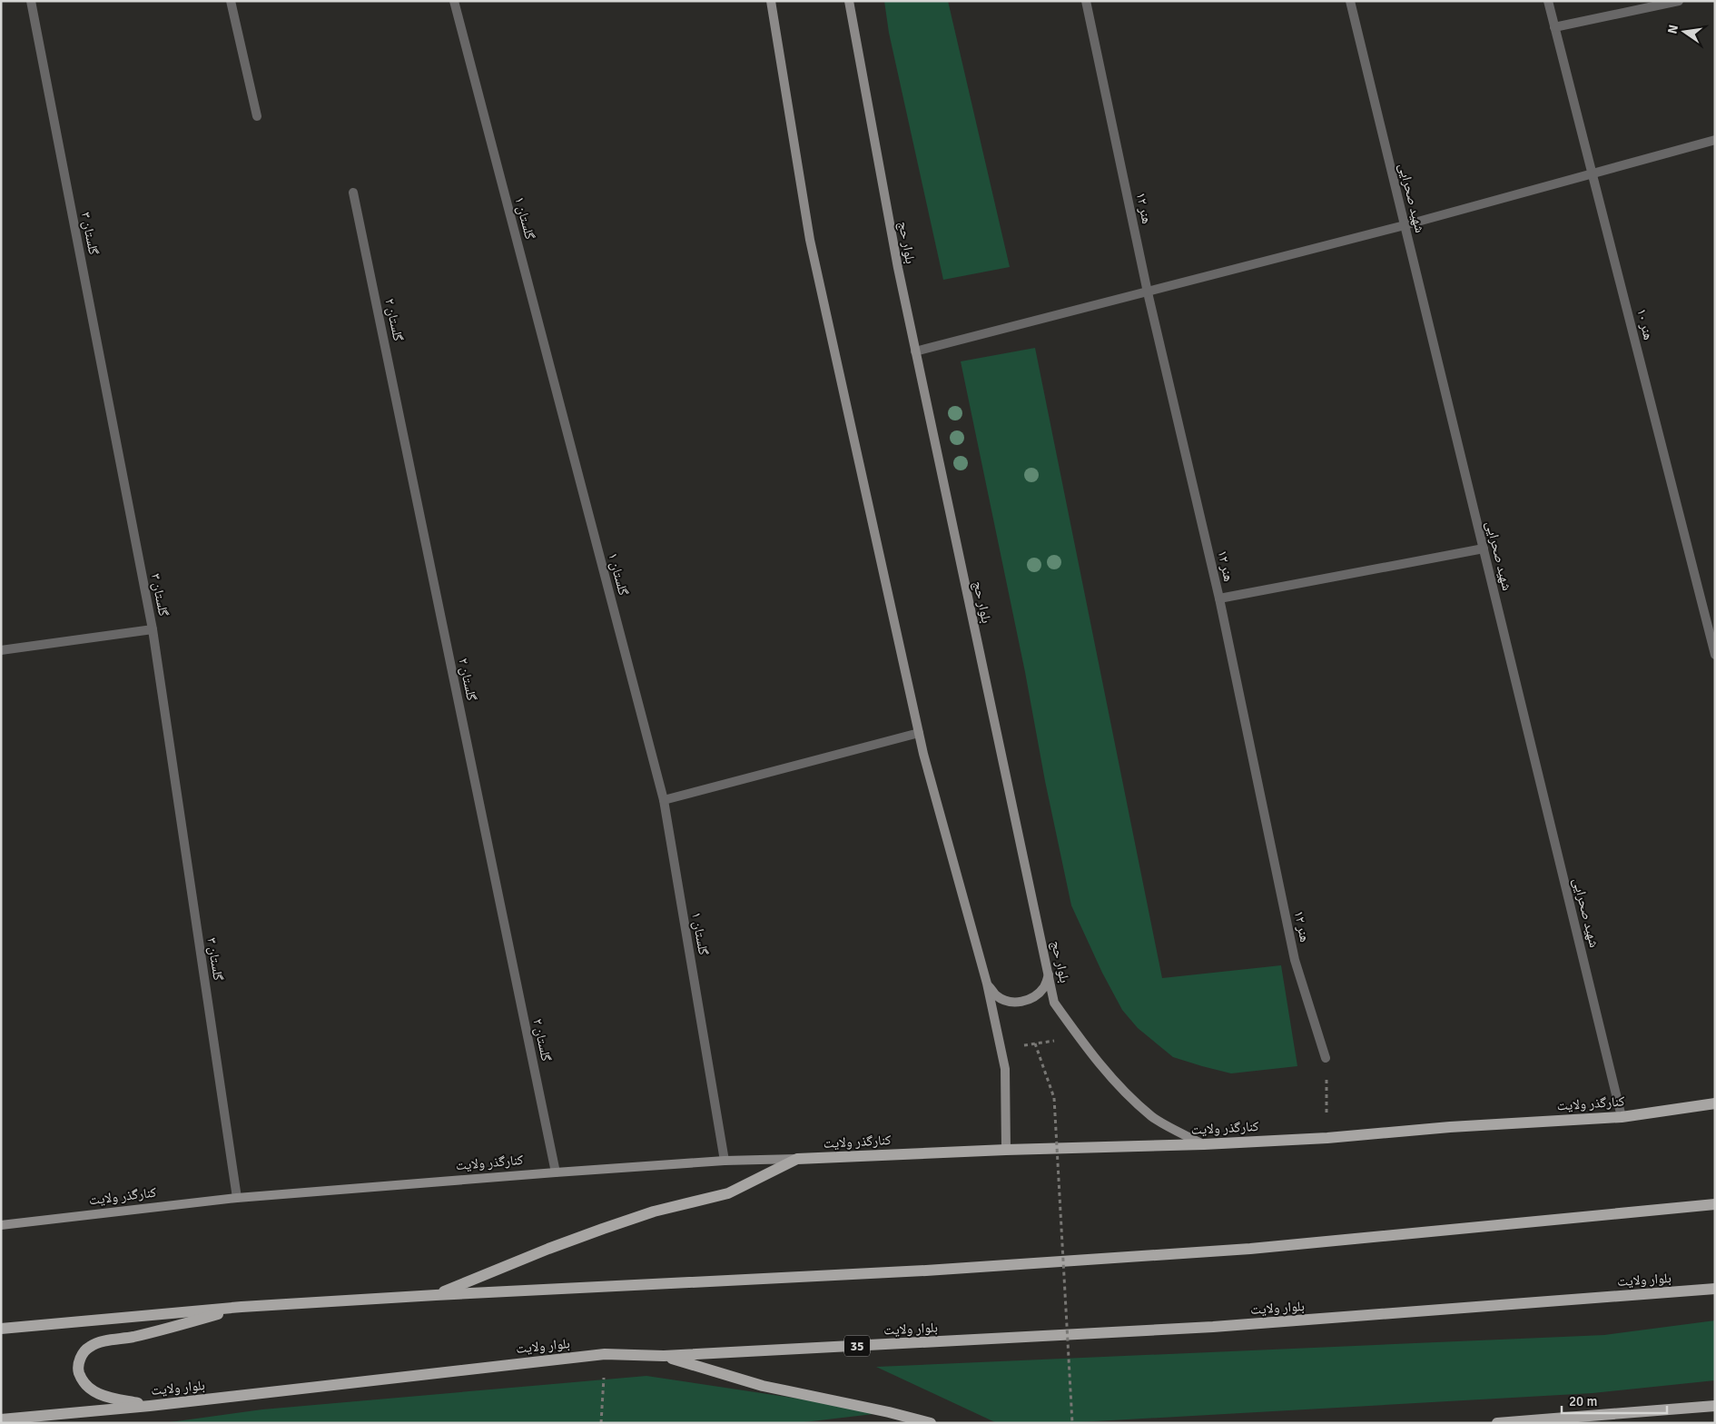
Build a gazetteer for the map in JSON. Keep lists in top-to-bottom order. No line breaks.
{"streets":{"main road":["بلوار حج","کنارگذر ولایت","بلوار ولایت","35"],"street":["شهید صحرایی","هنر ۱۲","گلستان ۱","گلستان ۳","گلستان ۲","هنر ۱۰"]},"crossings":[["شهید صحرایی","کنارگذر ولایت"],["گلستان ۱","کنارگذر ولایت"],["گلستان ۳","کنارگذر ولایت"],["بلوار حج","کنارگذر ولایت"],["گلستان ۲","کنارگذر ولایت"]],"scale_bar":"20 m","north":"left"}
